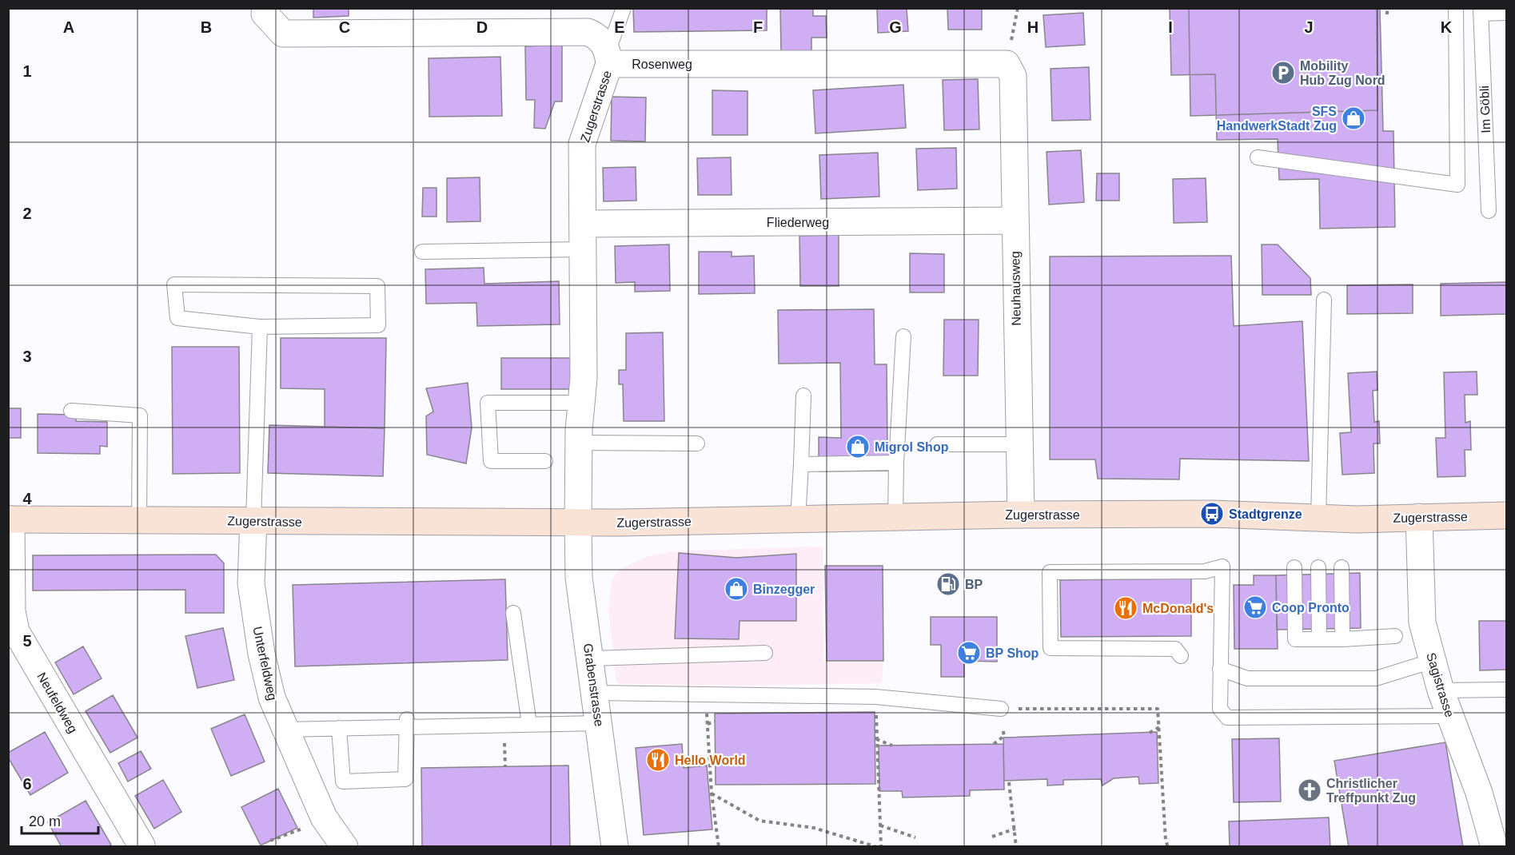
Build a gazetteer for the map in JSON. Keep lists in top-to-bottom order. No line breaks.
{"streets":{"main road":["Zugerstrasse"],"street":["Rosenweg","Fliederweg","Neuhausweg","Unterfeldweg","Grabenstrasse","Sagistrasse","Neufeldweg"],"lane":["Im Göbli"]},"crossings":[["Rosenweg","Zugerstrasse"],["Rosenweg","Neuhausweg"],["Zugerstrasse","Fliederweg"],["Zugerstrasse","Neuhausweg"],["Zugerstrasse","Unterfeldweg"],["Zugerstrasse","Grabenstrasse"],["Zugerstrasse","Sagistrasse"],["Zugerstrasse","Neufeldweg"],["Fliederweg","Neuhausweg"]],"places":{"parking":["Mobility Hub Zug Nord"],"shop":["SFS HandwerkStadt Zug","Migrol Shop","Binzegger"],"bus stop":["Stadtgrenze"],"fuel station":["BP"],"supermarket":["Coop Pronto","BP Shop"],"restaurant":["McDonald's","Hello World"],"church":["Christlicher Treffpunkt Zug"]},"scale_bar":"20 m","grid":{"columns":["A","B","C","D","E","F","G","H","I","J","K"],"rows":["1","2","3","4","5","6"]}}
